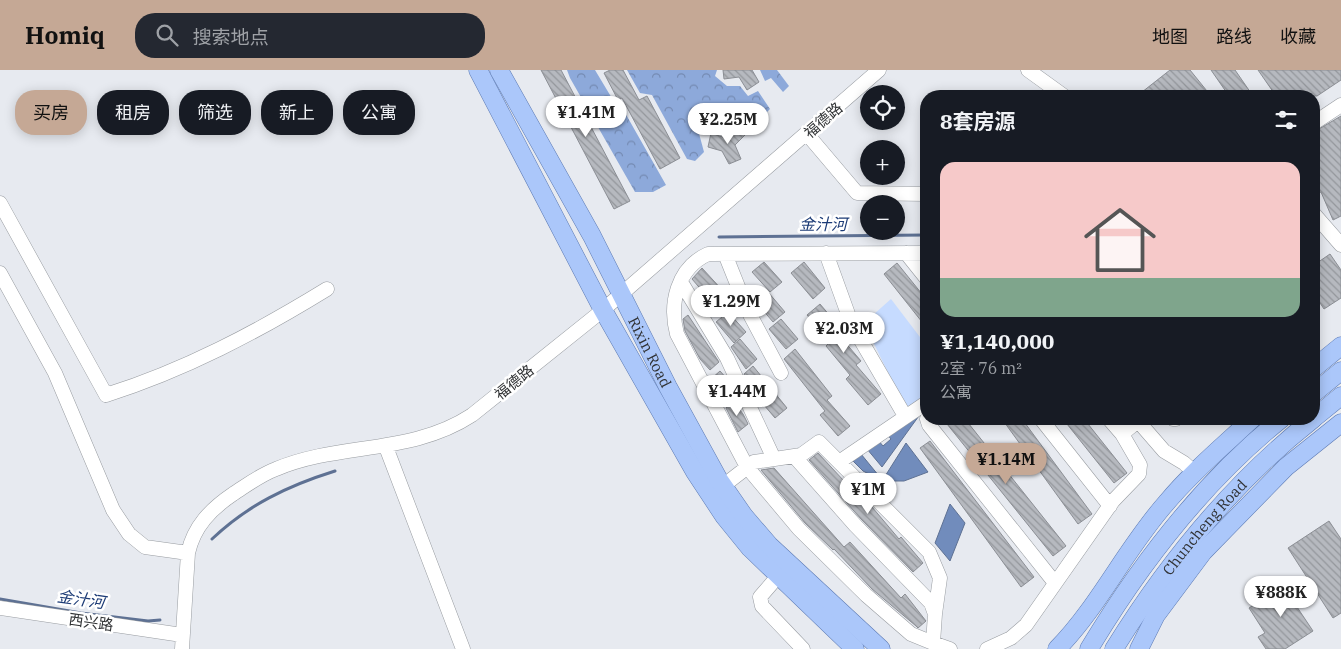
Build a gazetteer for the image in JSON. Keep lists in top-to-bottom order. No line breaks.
{"streets":{"main road":["Rixin Road","Chuncheng Road"],"street":["福德路","西兴路"]},"crossings":[["福德路","Rixin Road"],["福德路","西兴路"]],"water":["金汁河"],"page":{"header":"Homiq","search":"搜索地点","nav":["地图","路线","收藏"],"map_buttons":["+","−"],"chip":["买房","租房","筛选","新上","公寓"],"heading":"8套房源","price":["¥1.41M","¥2.25M","¥1.29M","¥2.03M","¥1.44M","¥1.14M","¥1M","¥888K"],"list":[{"name":"¥1,140,000","note":"2室 · 76 m² · 公寓"}]}}
